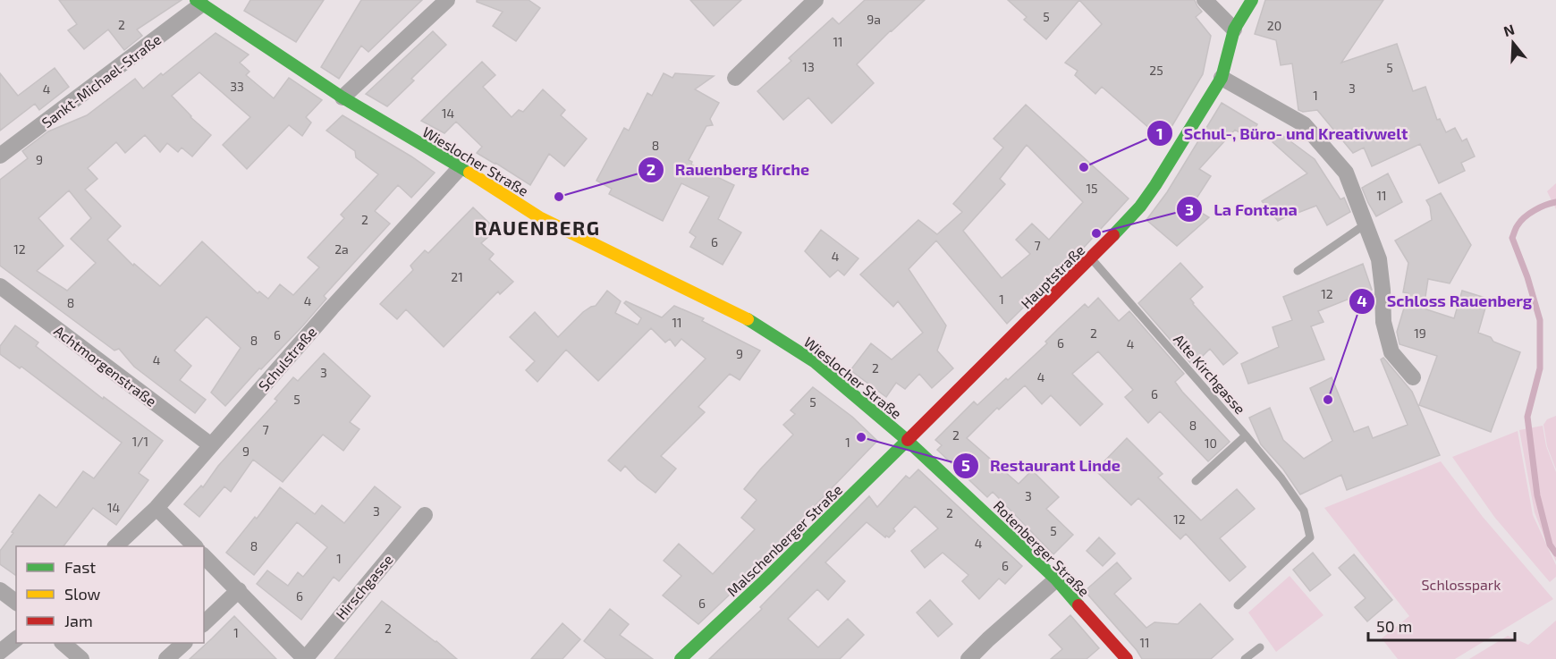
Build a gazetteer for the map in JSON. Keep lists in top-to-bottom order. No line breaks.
{"streets":{"street":["Sankt-Michael-Straße","Wieslocher Straße","Hauptstraße","Schulstraße","Achtmorgenstraße","Malschenberger Straße","Rotenberger Straße","Hirschgasse"],"lane":["Alte Kirchgasse"]},"crossings":[["Sankt-Michael-Straße","Wieslocher Straße"],["Wieslocher Straße","Hauptstraße"],["Wieslocher Straße","Schulstraße"],["Wieslocher Straße","Malschenberger Straße"],["Wieslocher Straße","Rotenberger Straße"],["Hauptstraße","Alte Kirchgasse"],["Hauptstraße","Malschenberger Straße"],["Hauptstraße","Rotenberger Straße"],["Schulstraße","Achtmorgenstraße"],["Malschenberger Straße","Rotenberger Straße"]],"districts":["RAUENBERG"],"parks":["Schlosspark"],"places":["Schul-, Büro- und Kreativwelt","Rauenberg Kirche","La Fontana","Schloss Rauenberg","Restaurant Linde"],"house_numbers":["5","9a","2","20","11","13","5","25","33","3","4","1","14","8","9","15","11","2","6","7","12","2a","4","21","12","1","4","8","11","2","19","6","8","6","4","9","4","2","3","4","6","5","5","8","7","2","1/1","1","10","9","3","14","3","2","12","5","4","8","1","6","6","6","2","1","11"],"legend":["Fast","Slow","Jam"],"scale_bar":"50 m","north":"top"}
